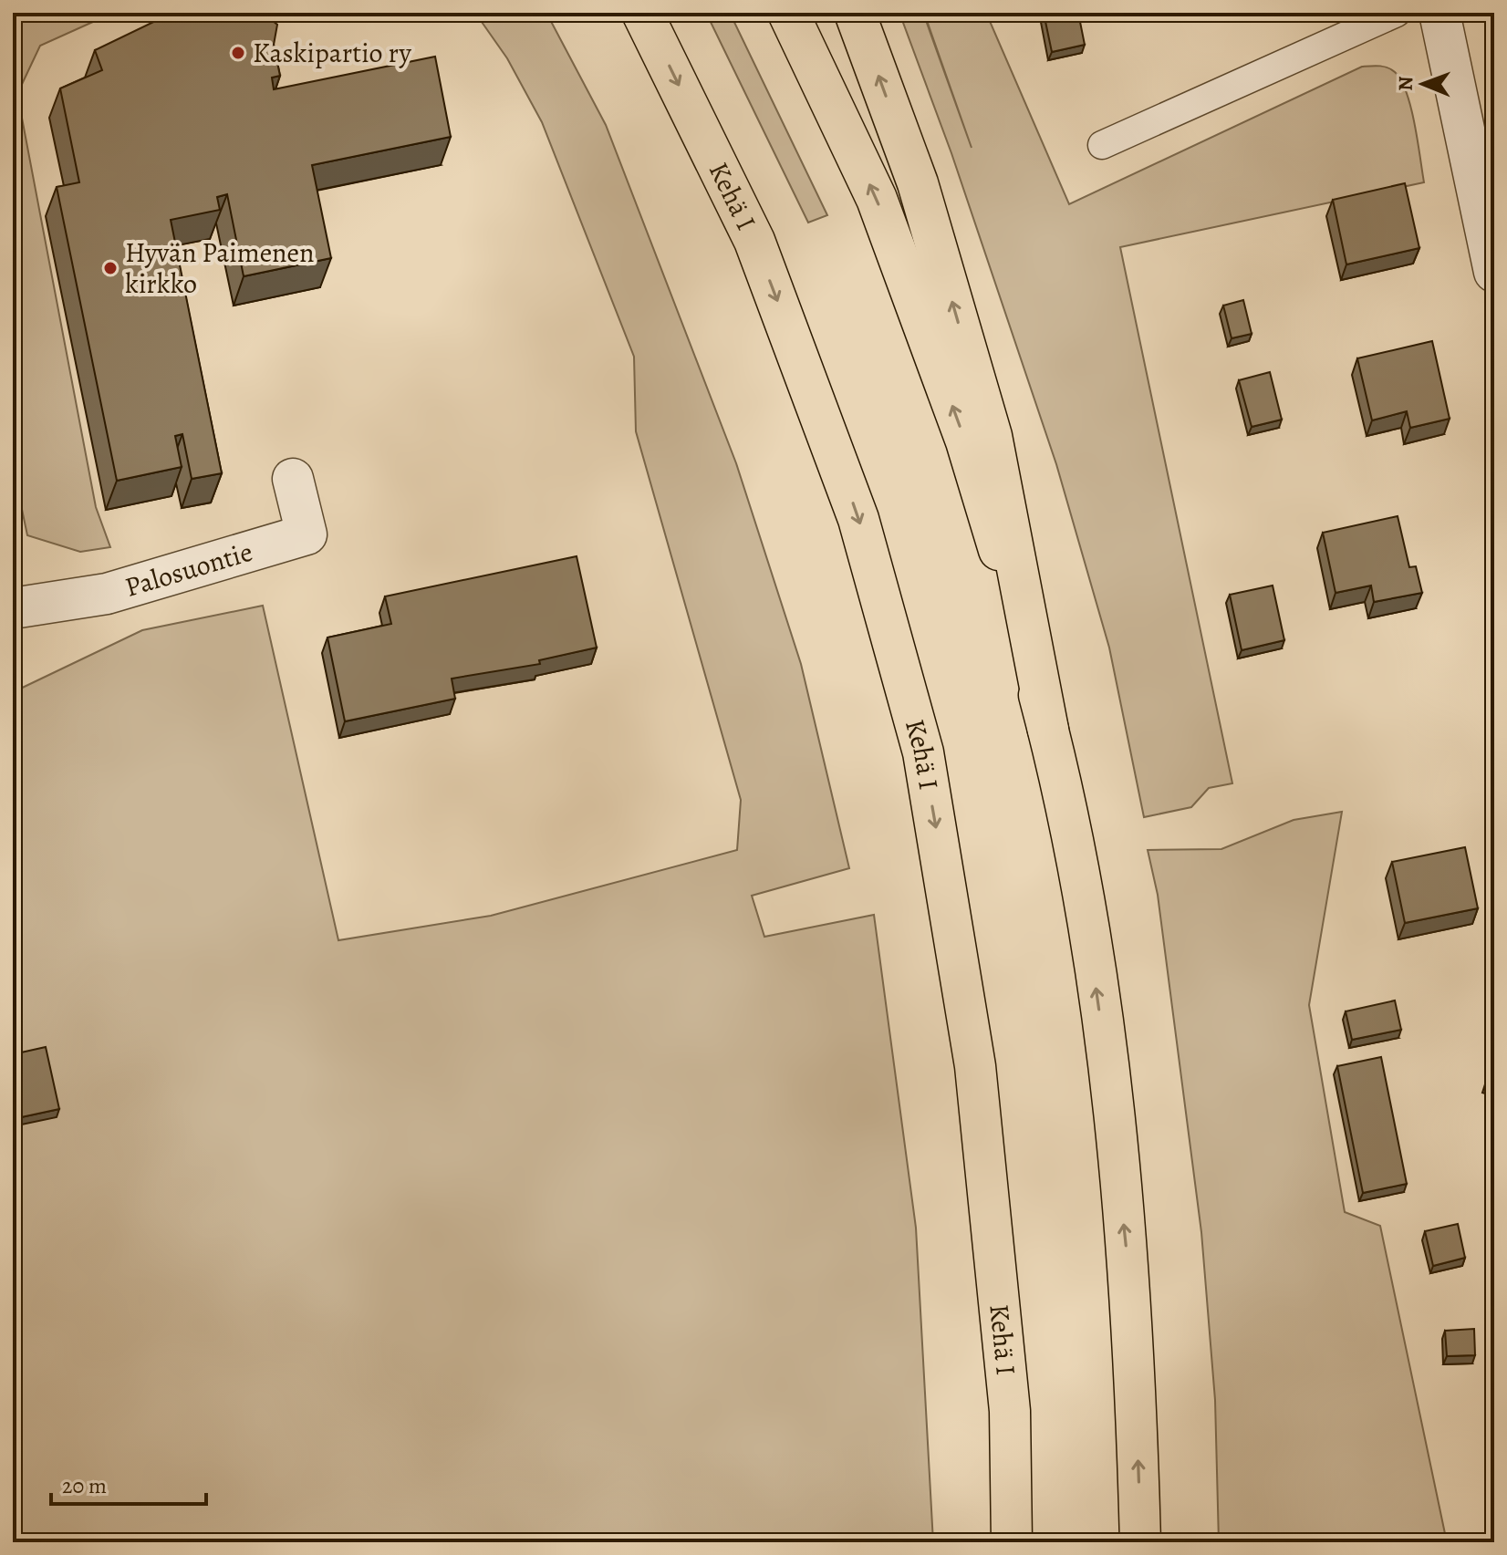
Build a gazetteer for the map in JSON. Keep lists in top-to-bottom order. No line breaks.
{"streets":{"highway":["Kehä I"],"street":["Palosuontie"]},"places":["Kaskipartio ry","Hyvän Paimenen kirkko"],"scale_bar":"20 m","north":"left"}
